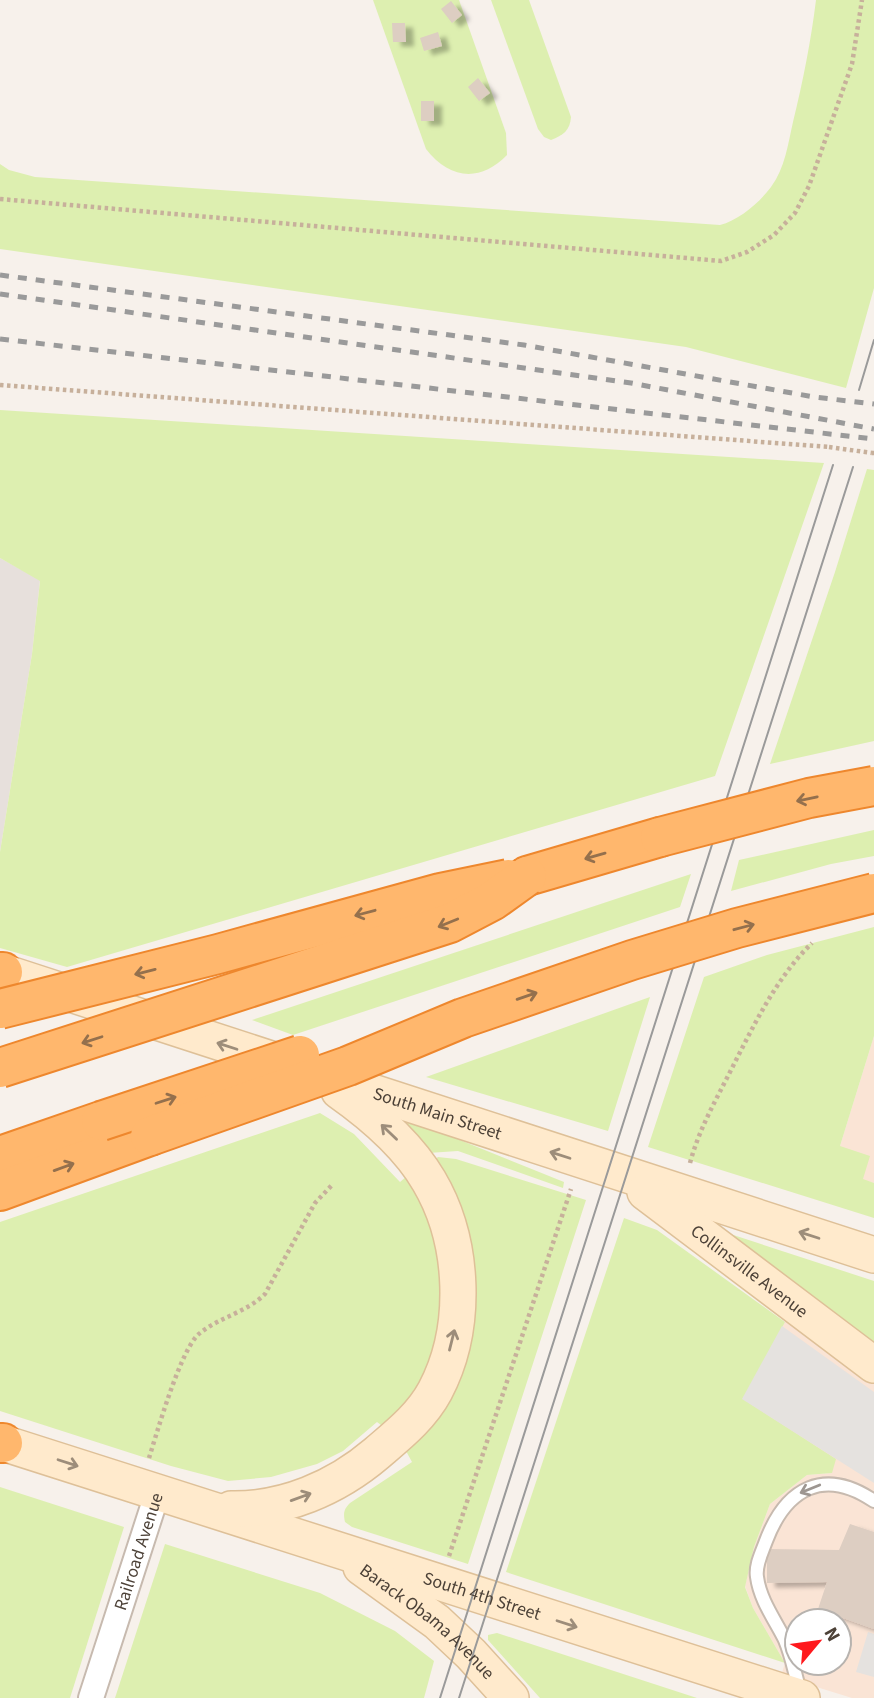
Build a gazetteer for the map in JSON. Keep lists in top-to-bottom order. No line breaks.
{"streets":{"main road":["South Main Street","Collinsville Avenue","South 4th Street","Barack Obama Avenue"],"street":["Railroad Avenue"]},"crossings":[["South Main Street","Collinsville Avenue"],["Railroad Avenue","South 4th Street"],["South 4th Street","Barack Obama Avenue"]],"one_way":["South Main Street","South 4th Street"],"north":"top right"}
